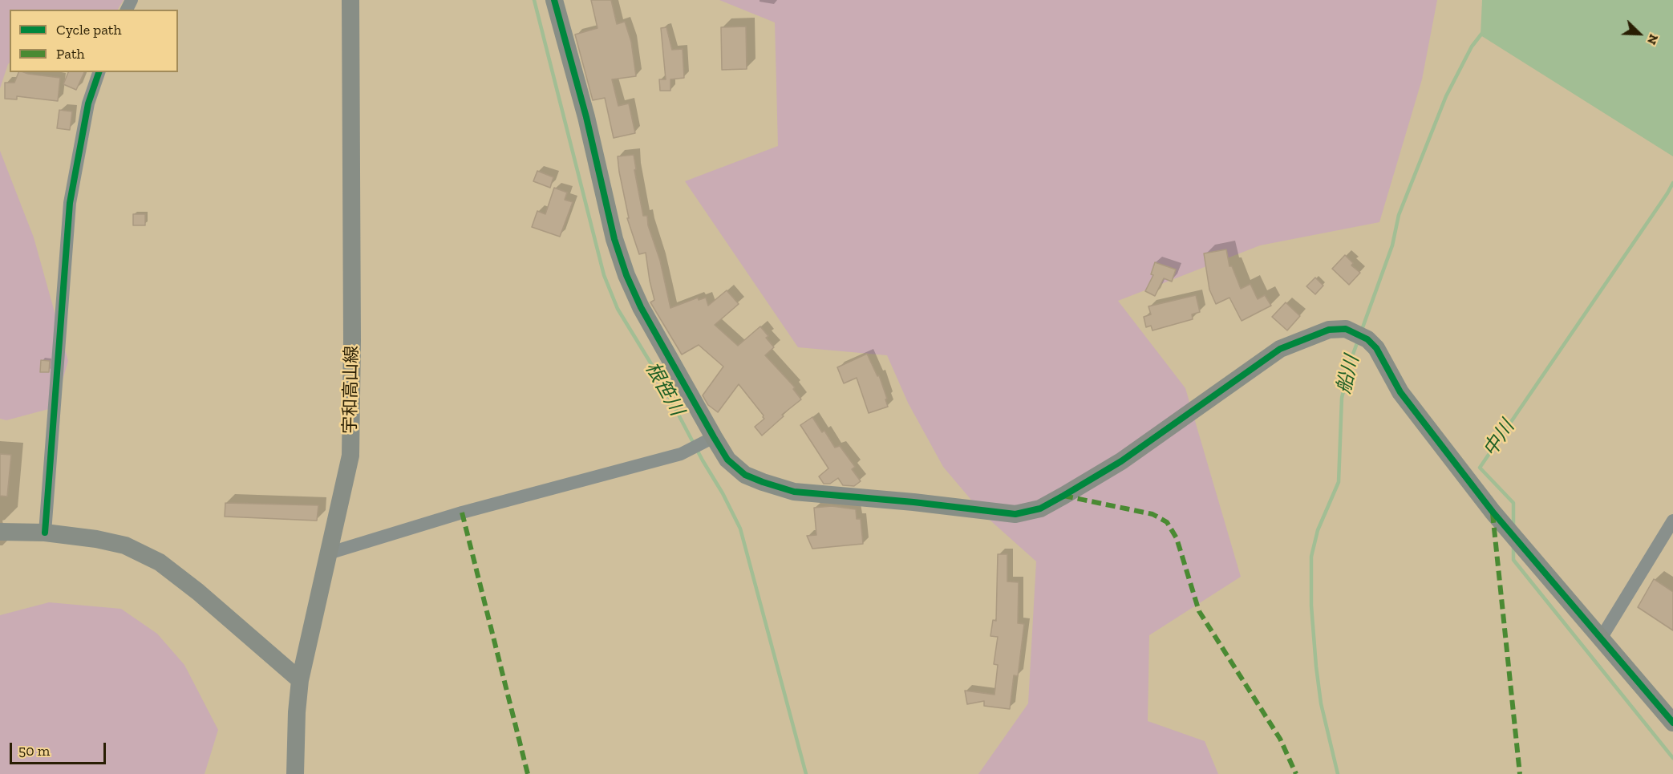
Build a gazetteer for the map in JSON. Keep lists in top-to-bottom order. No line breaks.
{"streets":{"street":["宇和高山線"]},"water":["船川","根笹川","中川"],"legend":["Cycle path","Path"],"scale_bar":"50 m","north":"bottom right"}
